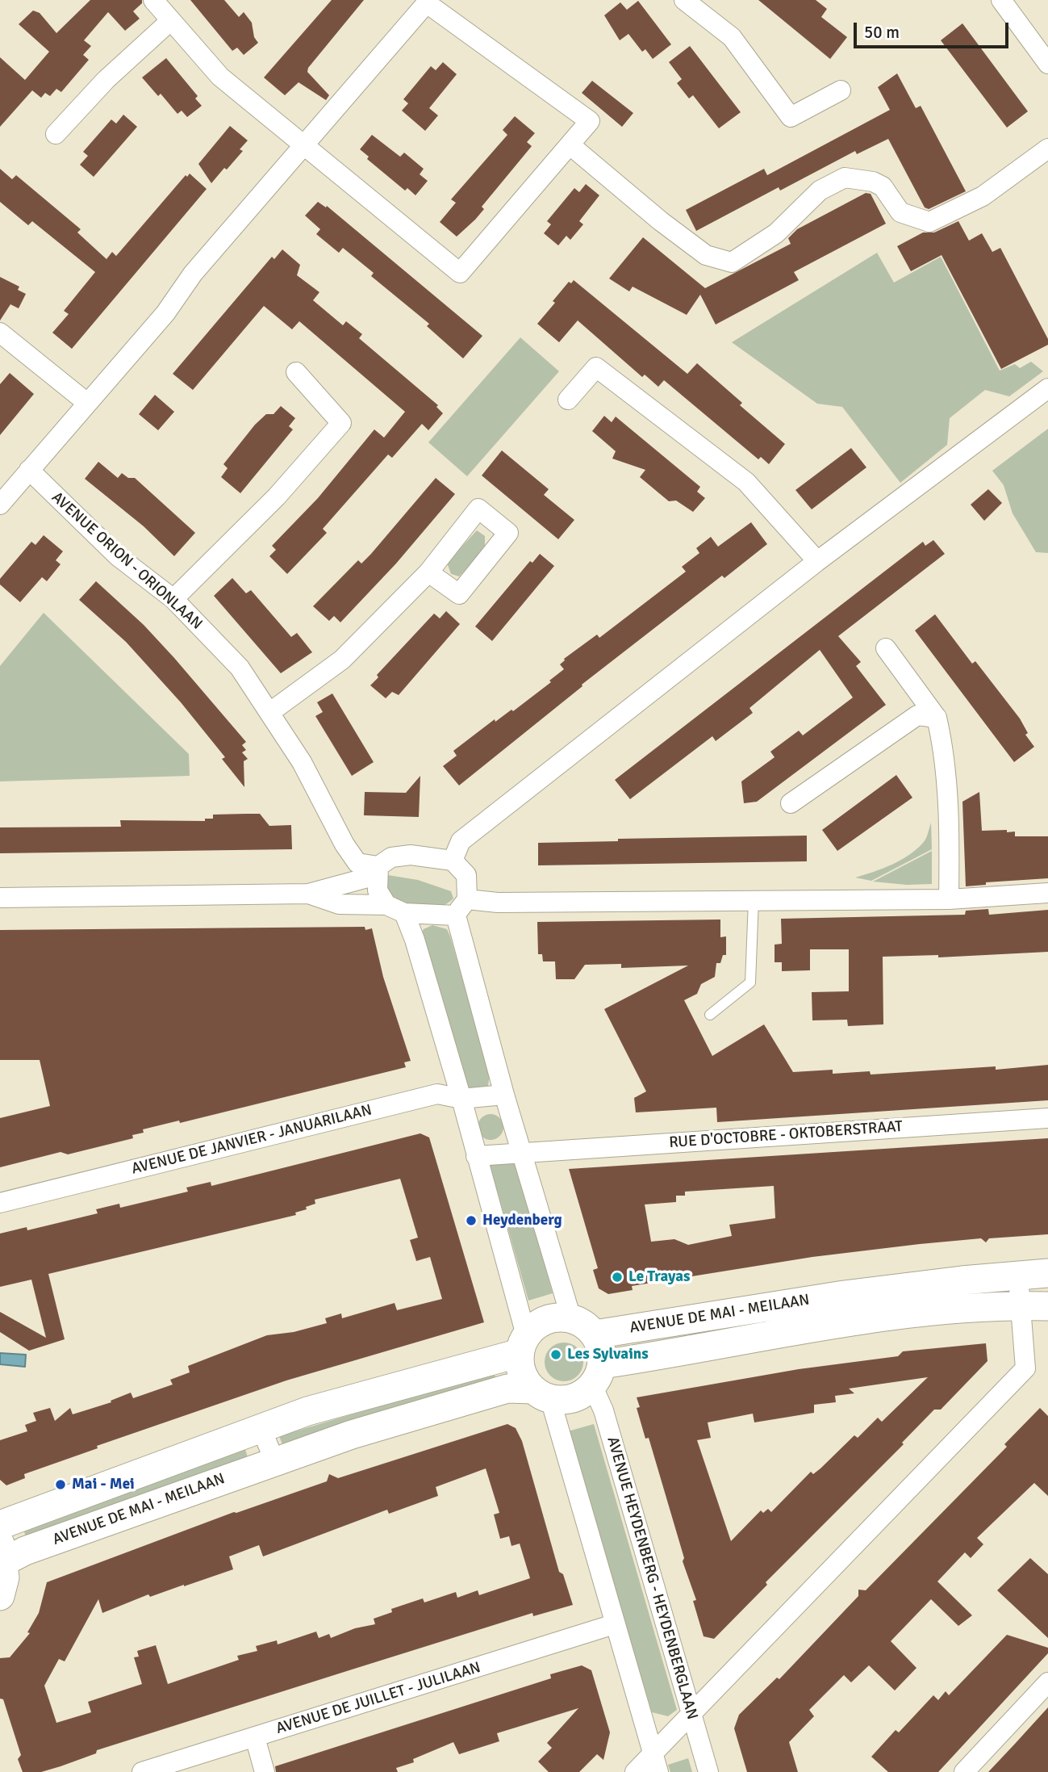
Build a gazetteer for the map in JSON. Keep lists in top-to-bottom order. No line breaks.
{"streets":{"street":["AVENUE ORION - ORIONLAAN","RUE D'OCTOBRE - OKTOBERSTRAAT","AVENUE DE JANVIER - JANUARILAAN","AVENUE DE MAI - MEILAAN","AVENUE HEYDENBERG - HEYDENBERGLAAN","AVENUE DE JUILLET - JULILAAN"]},"crossings":[["AVENUE DE MAI - MEILAAN","AVENUE HEYDENBERG - HEYDENBERGLAAN"]],"places":["Heydenberg","Le Trayas","Les Sylvains","Mai - Mei"],"scale_bar":"50 m"}
